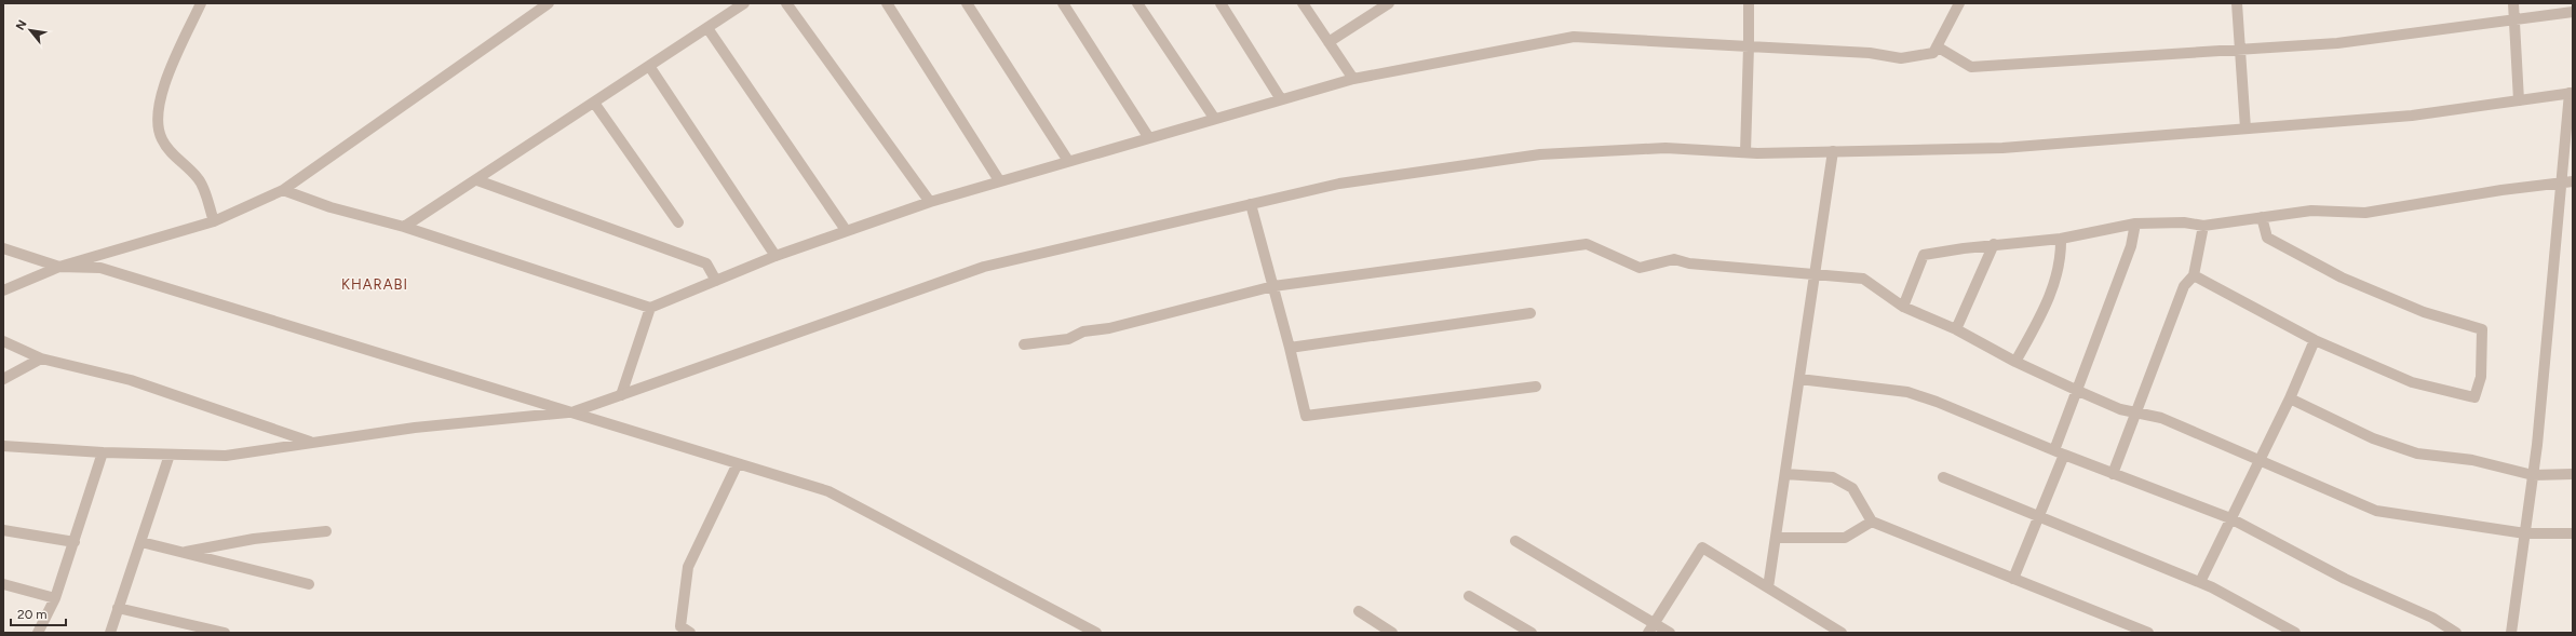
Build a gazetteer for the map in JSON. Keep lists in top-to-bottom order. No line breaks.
{"districts":["KHARABI"],"scale_bar":"20 m","north":"top left"}
